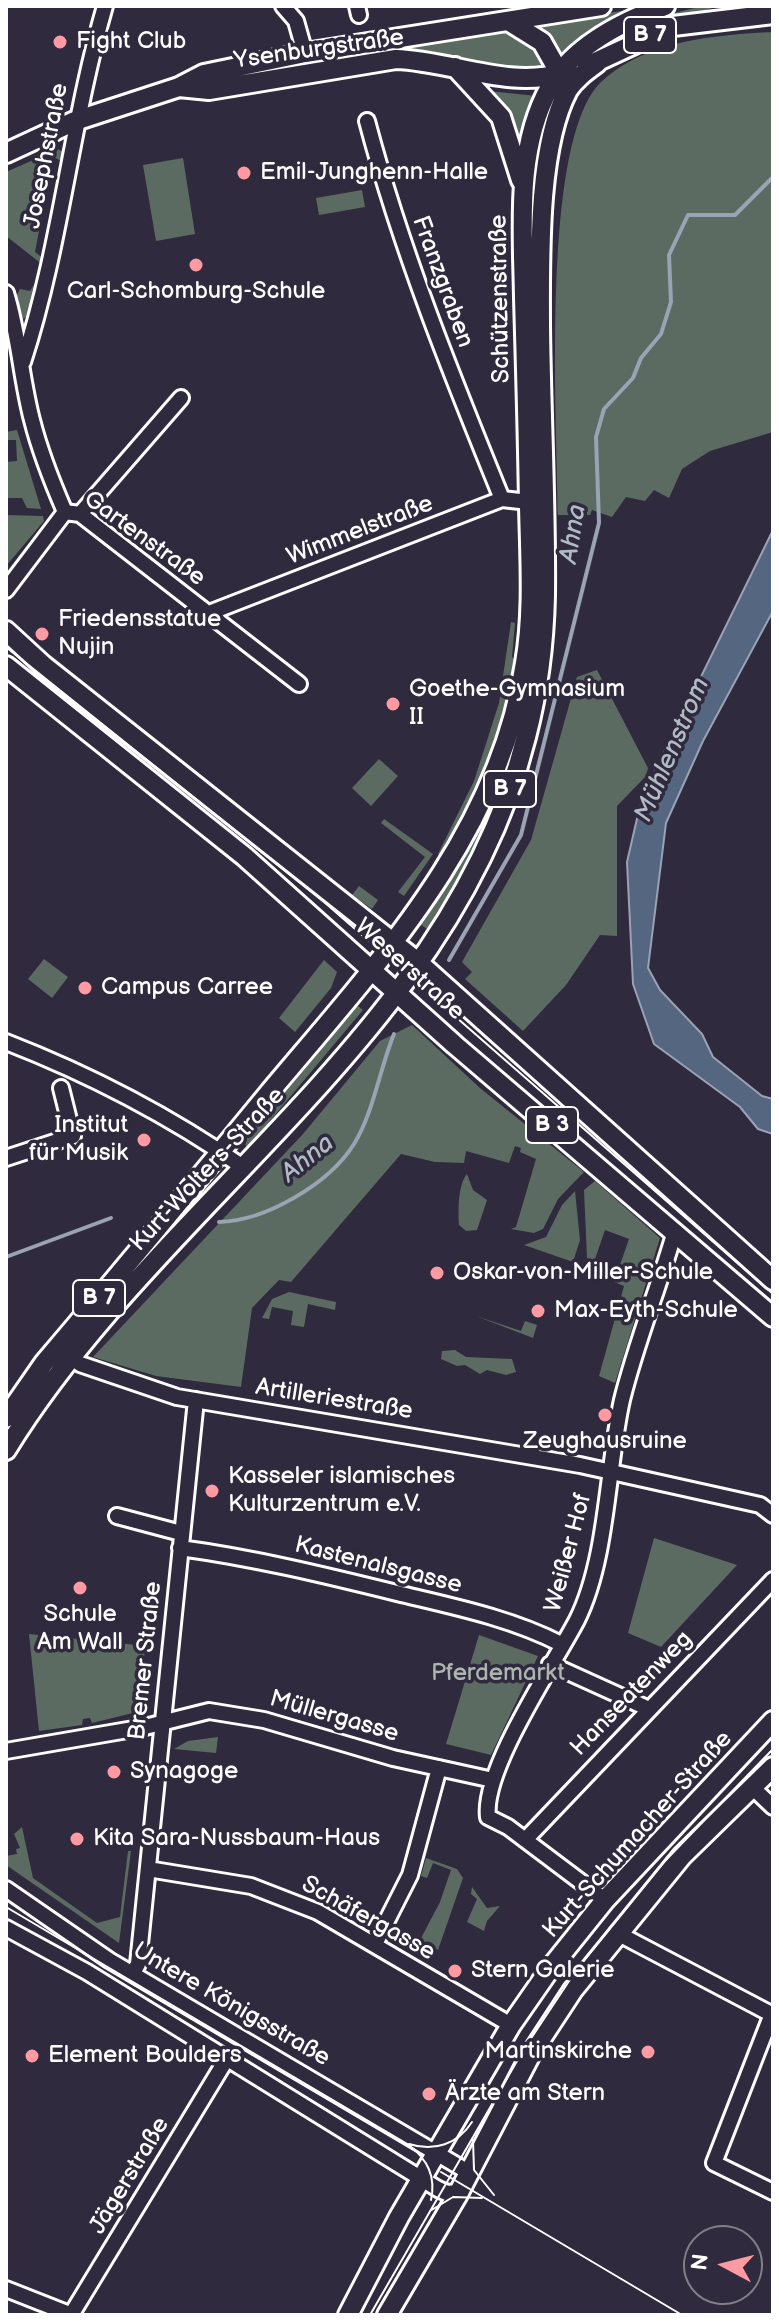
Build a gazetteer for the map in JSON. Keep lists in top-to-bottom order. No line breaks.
{"streets":{"main road":["B 7","Ysenburgstraße","Schützenstraße","Weserstraße","B 3","Kurt-Wolters-Straße","Kurt-Schumacher-Straße"],"street":["Josephstraße","Franzgraben","Wimmelstraße","Gartenstraße","Artilleriestraße","Weißer Hof","Kastenalsgasse","Bremer Straße","Hanseatenweg","Müllergasse","Schäfergasse","Untere Königsstraße","Jägerstraße"]},"crossings":[["B 7","Ysenburgstraße"],["B 7","Schützenstraße"],["Ysenburgstraße","Josephstraße"],["Ysenburgstraße","Schützenstraße"],["Josephstraße","Gartenstraße"],["Franzgraben","Wimmelstraße"],["Schützenstraße","Wimmelstraße"],["Schützenstraße","Weserstraße"],["Schützenstraße","Kurt-Wolters-Straße"],["Wimmelstraße","Gartenstraße"],["Weserstraße","Kurt-Wolters-Straße"],["Weserstraße","Weißer Hof"],["Kurt-Wolters-Straße","Artilleriestraße"],["Artilleriestraße","Weißer Hof"],["Artilleriestraße","Bremer Straße"],["Weißer Hof","Kastenalsgasse"],["Kastenalsgasse","Bremer Straße"],["Bremer Straße","Müllergasse"],["Bremer Straße","Schäfergasse"],["Bremer Straße","Untere Königsstraße"],["Kurt-Schumacher-Straße","Schäfergasse"],["Kurt-Schumacher-Straße","Untere Königsstraße"],["Untere Königsstraße","Jägerstraße"]],"water":["Ahna","Mühlenstrom"],"parks":["Pferdemarkt"],"places":["Fight Club","Emil-Junghenn-Halle","Carl-Schomburg-Schule","Friedensstatue Nujin","Goethe-Gymnasium II","Campus Carree","Institut für Musik","Oskar-von-Miller-Schule","Max-Eyth-Schule","Zeughausruine","Kasseler islamisches Kulturzentrum e.V.","Schule Am Wall","Synagoge","Kita Sara-Nussbaum-Haus","Stern Galerie","Martinskirche","Element Boulders","Ärzte am Stern"],"north":"left"}
